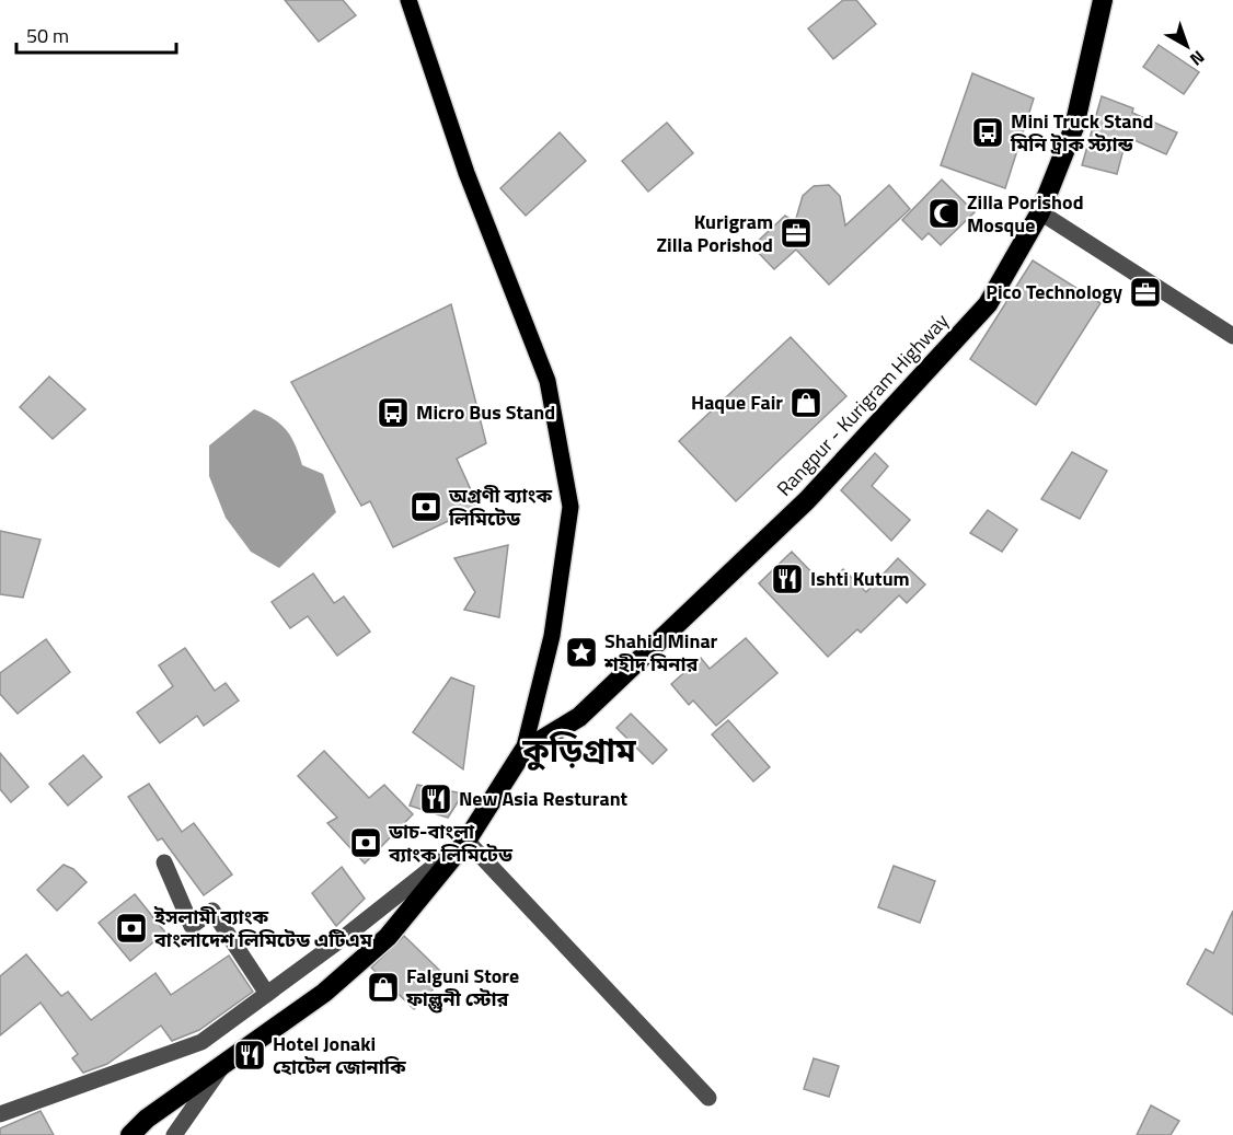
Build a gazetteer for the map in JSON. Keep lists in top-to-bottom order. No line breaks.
{"streets":{"highway":["Rangpur - Kurigram Highway"]},"districts":["কুড়িগ্রাম"],"places":{"bus stop":["Mini Truck Stand মিনি ট্রাক স্ট্যান্ড","Micro Bus Stand"],"mosque":["Zilla Porishod Mosque"],"office":["Kurigram Zilla Porishod","Pico Technology"],"shop":["Haque Fair","Falguni Store ফাল্গুনী স্টোর"],"bank":["অগ্রণী ব্যাংক লিমিটেড","ডাচ-বাংলা ব্যাংক লিমিটেড","ইসলামী ব্যাংক বাংলাদেশ লিমিটেড এটিএম"],"restaurant":["Ishti Kutum","New Asia Resturant","Hotel Jonaki হোটেল জোনাকি"],"place":["Shahid Minar শহীদ মিনার"]},"scale_bar":"50 m","north":"bottom right"}
